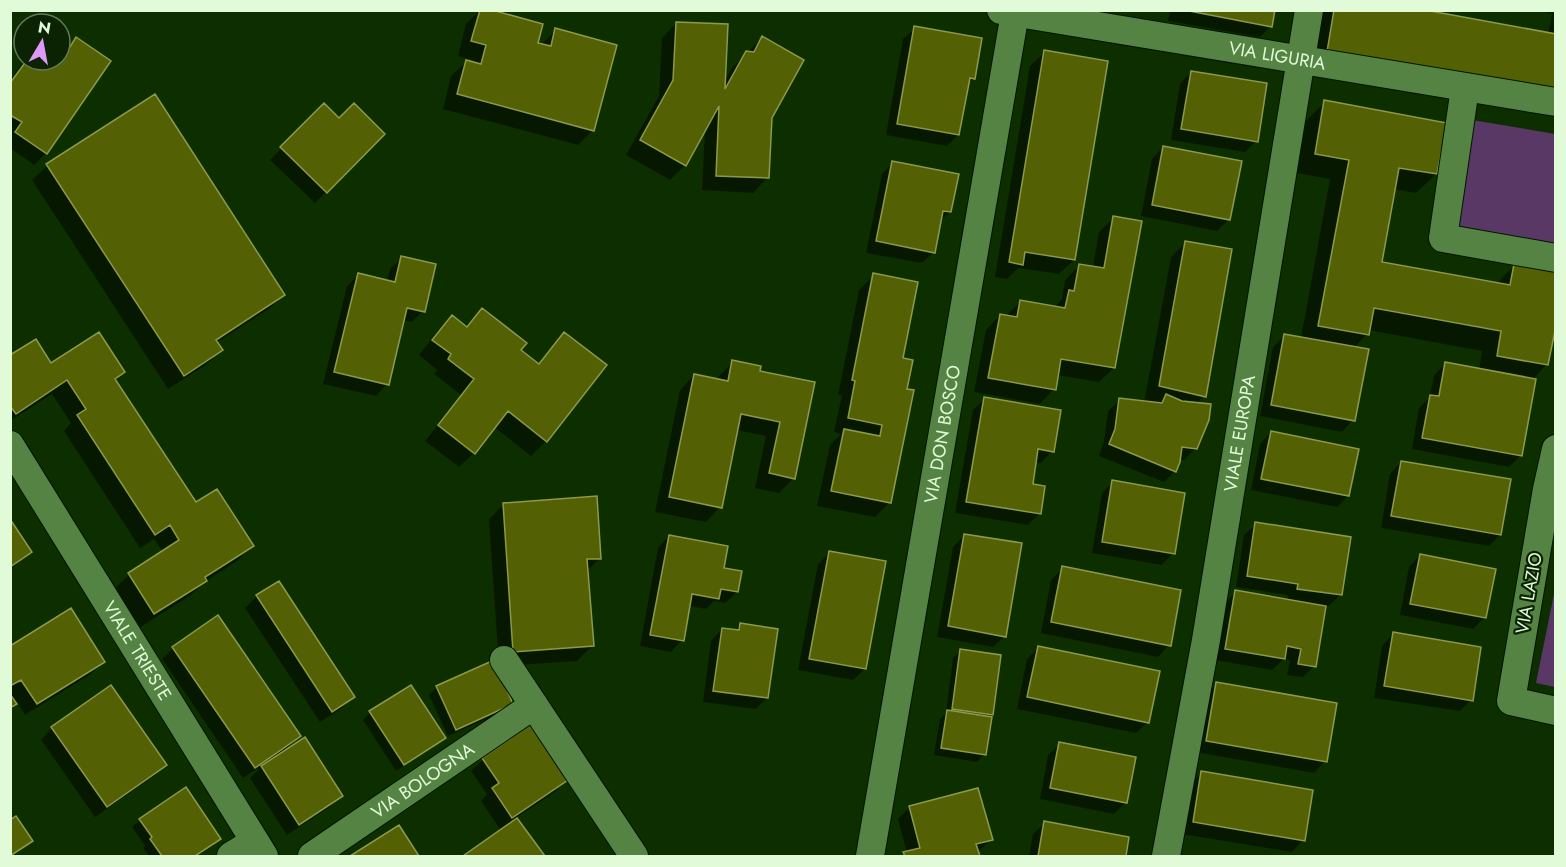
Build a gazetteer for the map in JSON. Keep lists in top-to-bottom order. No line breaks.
{"streets":{"street":["VIA LIGURIA","VIALE EUROPA","VIA DON BOSCO","VIA LAZIO","VIALE TRIESTE","VIA BOLOGNA"]},"crossings":[["VIA LIGURIA","VIALE EUROPA"],["VIA LIGURIA","VIA DON BOSCO"]],"north":"top"}
